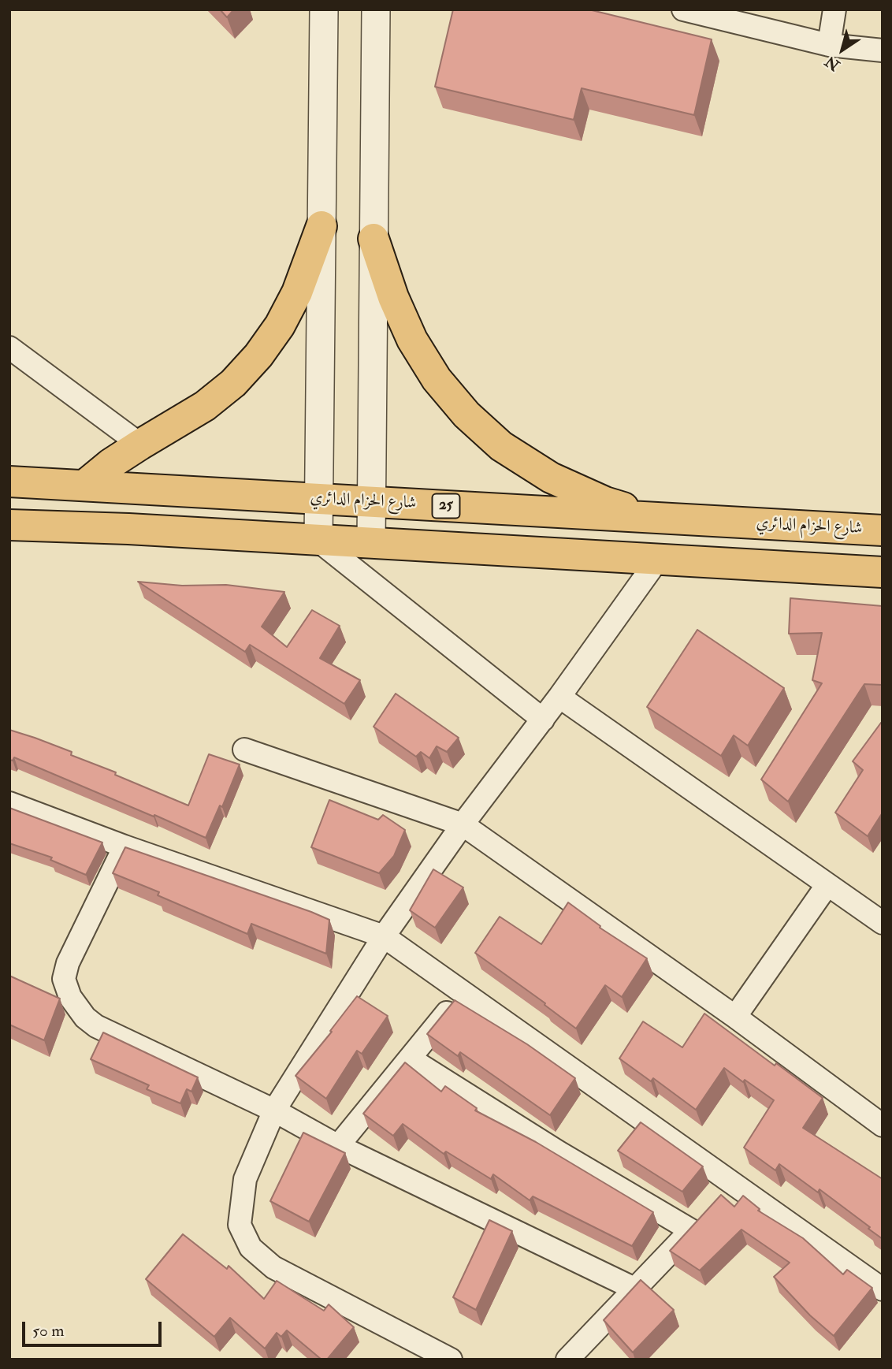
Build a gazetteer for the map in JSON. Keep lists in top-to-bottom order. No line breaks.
{"streets":{"main road":["شارع الحزام الدائري","25"]},"scale_bar":"50 m","north":"bottom left"}
